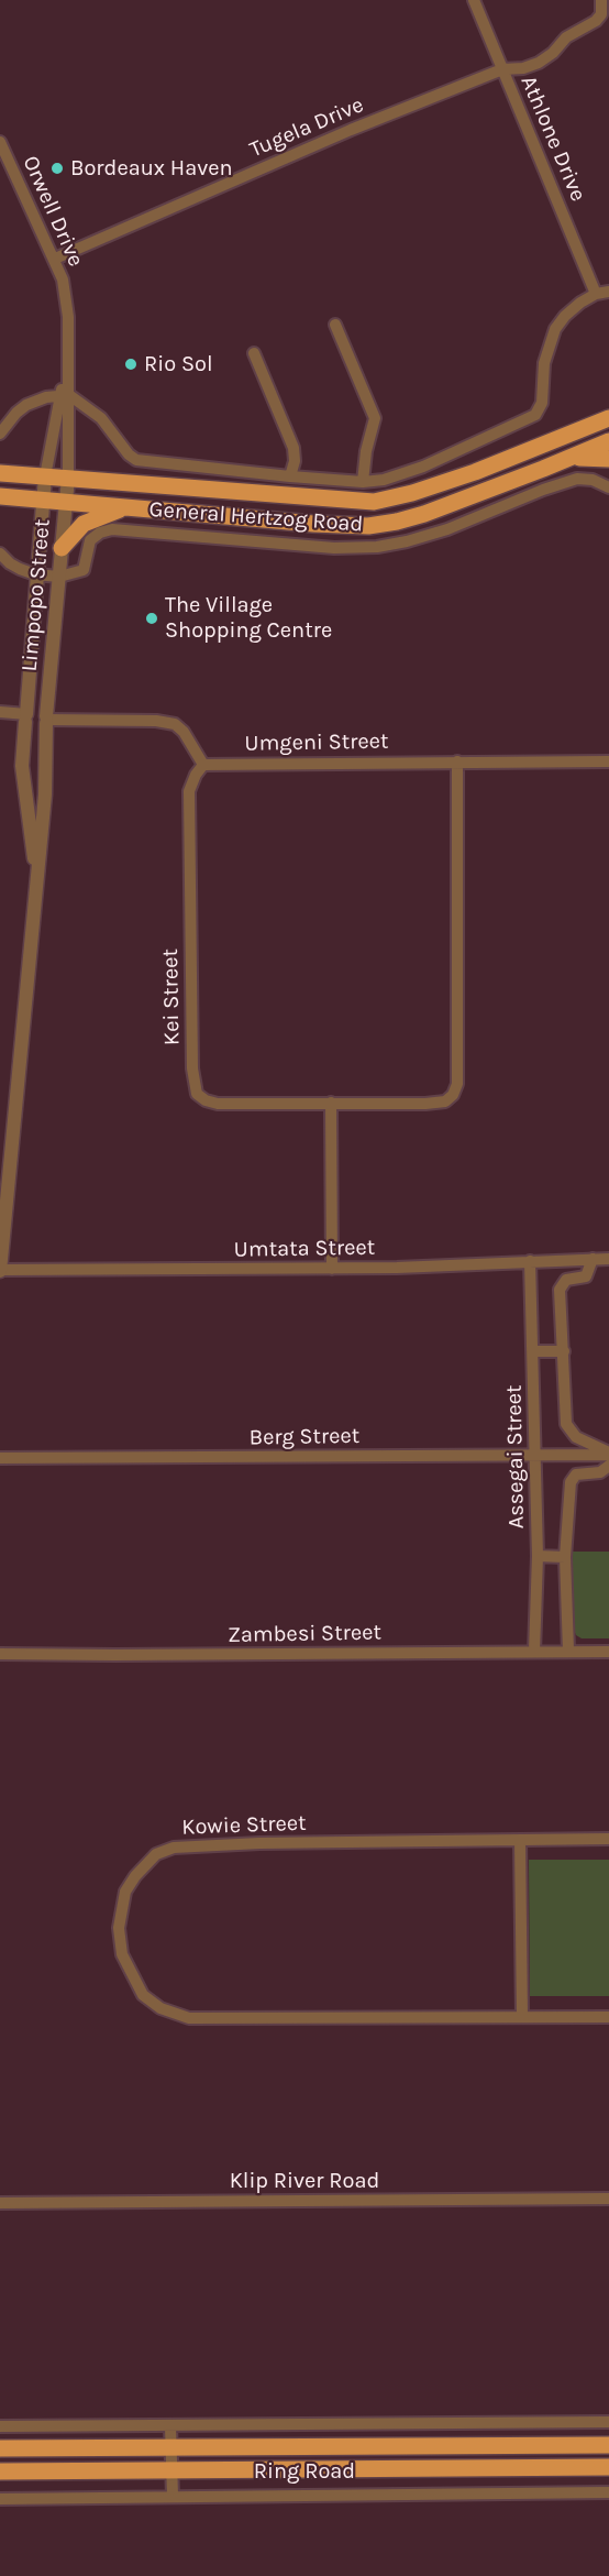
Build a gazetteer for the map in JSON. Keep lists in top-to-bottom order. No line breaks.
{"streets":{"main road":["General Hertzog Road","Ring Road"],"street":["Tugela Drive","Athlone Drive","Orwell Drive","Limpopo Street","Umgeni Street","Kei Street","Umtata Street","Berg Street","Assegai Street","Zambesi Street","Kowie Street","Klip River Road"]},"crossings":[["Tugela Drive","Athlone Drive"],["Tugela Drive","Orwell Drive"],["Athlone Drive","General Hertzog Road"],["Orwell Drive","General Hertzog Road"],["Orwell Drive","Limpopo Street"],["General Hertzog Road","Limpopo Street"],["Limpopo Street","Umtata Street"],["Umgeni Street","Kei Street"],["Umtata Street","Assegai Street"],["Berg Street","Assegai Street"],["Assegai Street","Zambesi Street"]],"places":["Bordeaux Haven","Rio Sol","The Village Shopping Centre"]}
